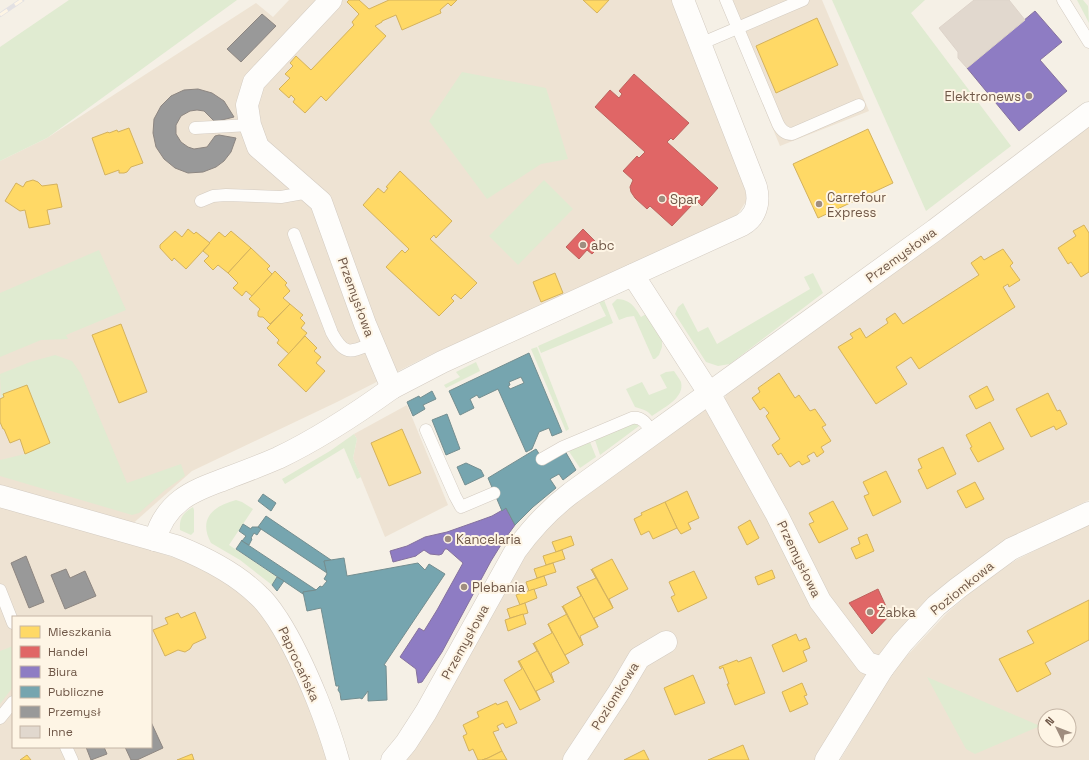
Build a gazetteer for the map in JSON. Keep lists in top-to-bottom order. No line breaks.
{"streets":{"street":["Przemysłowa","Poziomkowa","Paprocańska"]},"crossings":[["Przemysłowa","Poziomkowa"]],"places":["Elektronews","Spar","Carrefour Express","abc","Kancelaria","Plebania","Żabka"],"legend":["Mieszkania","Handel","Biura","Publiczne","Przemysł","Inne"],"north":"top left"}
